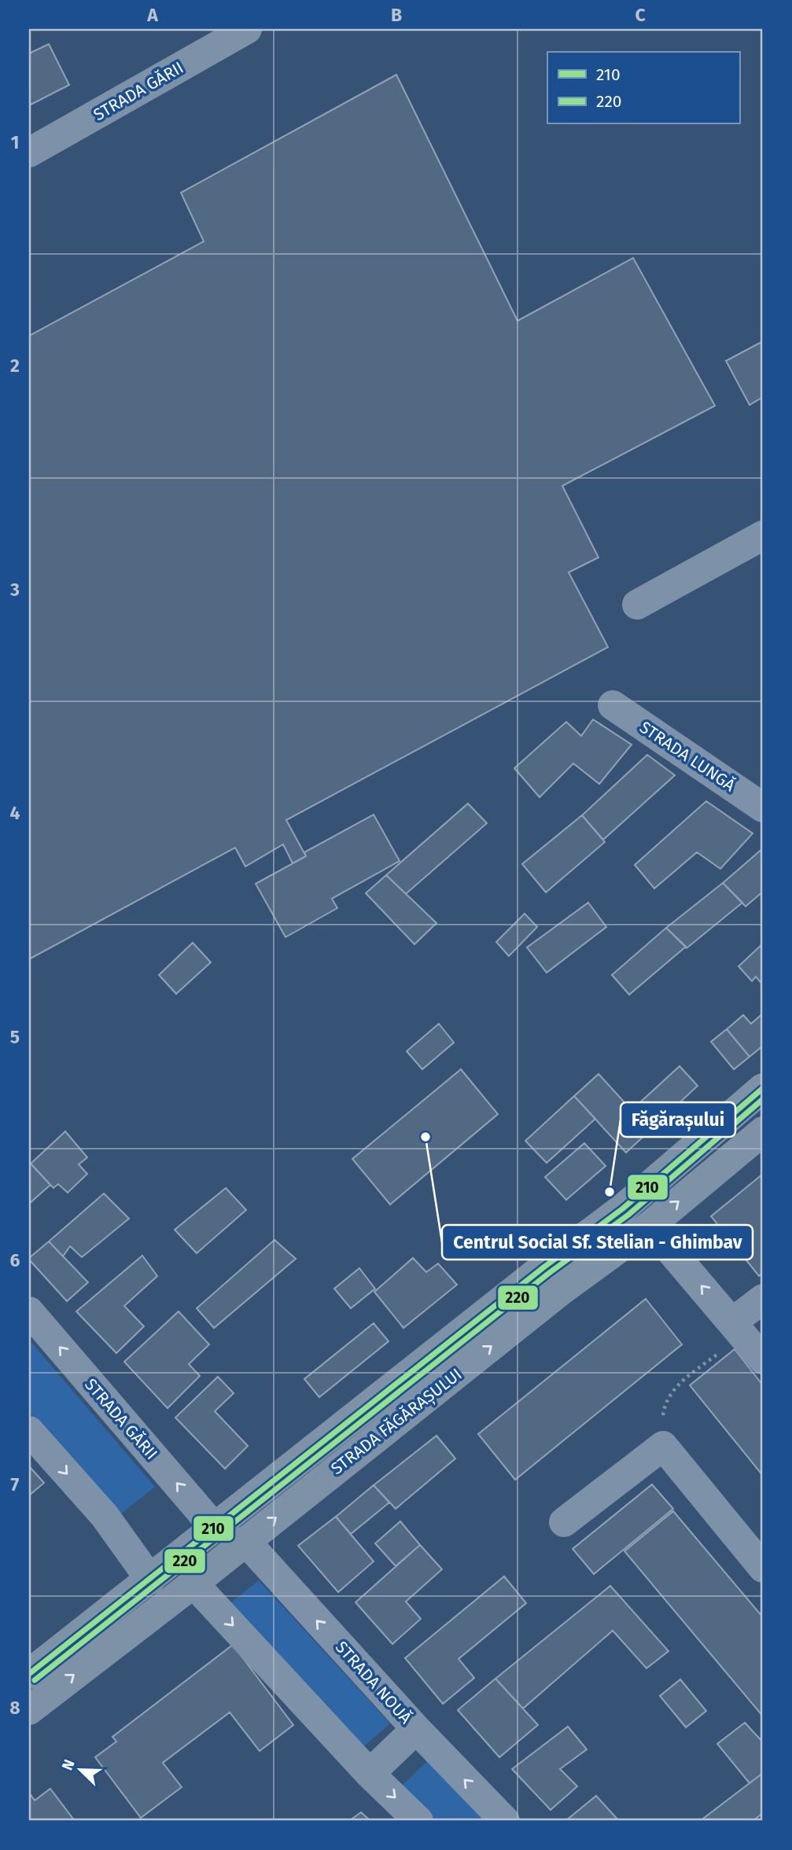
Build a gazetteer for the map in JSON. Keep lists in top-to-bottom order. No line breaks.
{"streets":{"highway":["STRADA FĂGĂRAȘULUI"],"street":["STRADA GĂRII","STRADA LUNGĂ","STRADA NOUĂ"]},"crossings":[["STRADA GĂRII","STRADA FĂGĂRAȘULUI"],["STRADA FĂGĂRAȘULUI","STRADA NOUĂ"]],"places":["Centrul Social Sf. Stelian - Ghimbav","Făgărașului"],"lines":["transit line 210","transit line 220"],"legend":["210","220"],"north":"top left","grid":{"columns":["A","B","C"],"rows":["1","2","3","4","5","6","7","8"]}}
